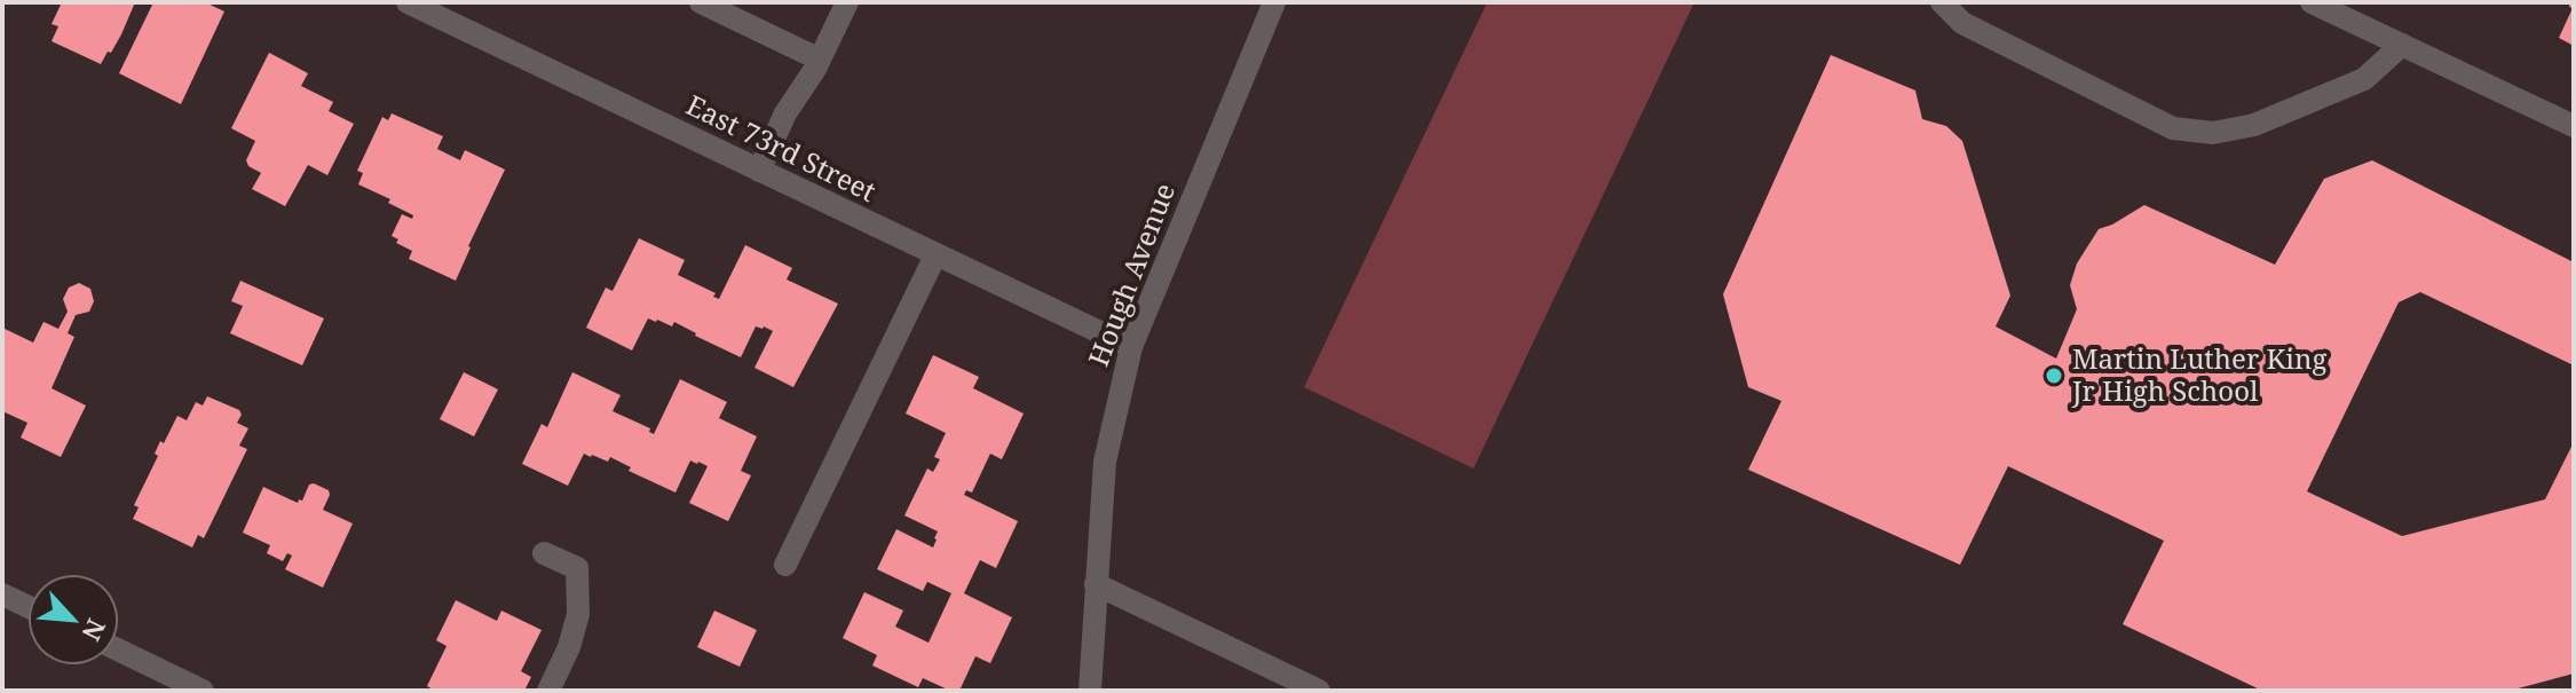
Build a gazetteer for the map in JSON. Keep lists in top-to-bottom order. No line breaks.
{"streets":{"street":["East 73rd Street","Hough Avenue"]},"crossings":[["East 73rd Street","Hough Avenue"]],"places":["Martin Luther King Jr High School"],"north":"bottom right"}
